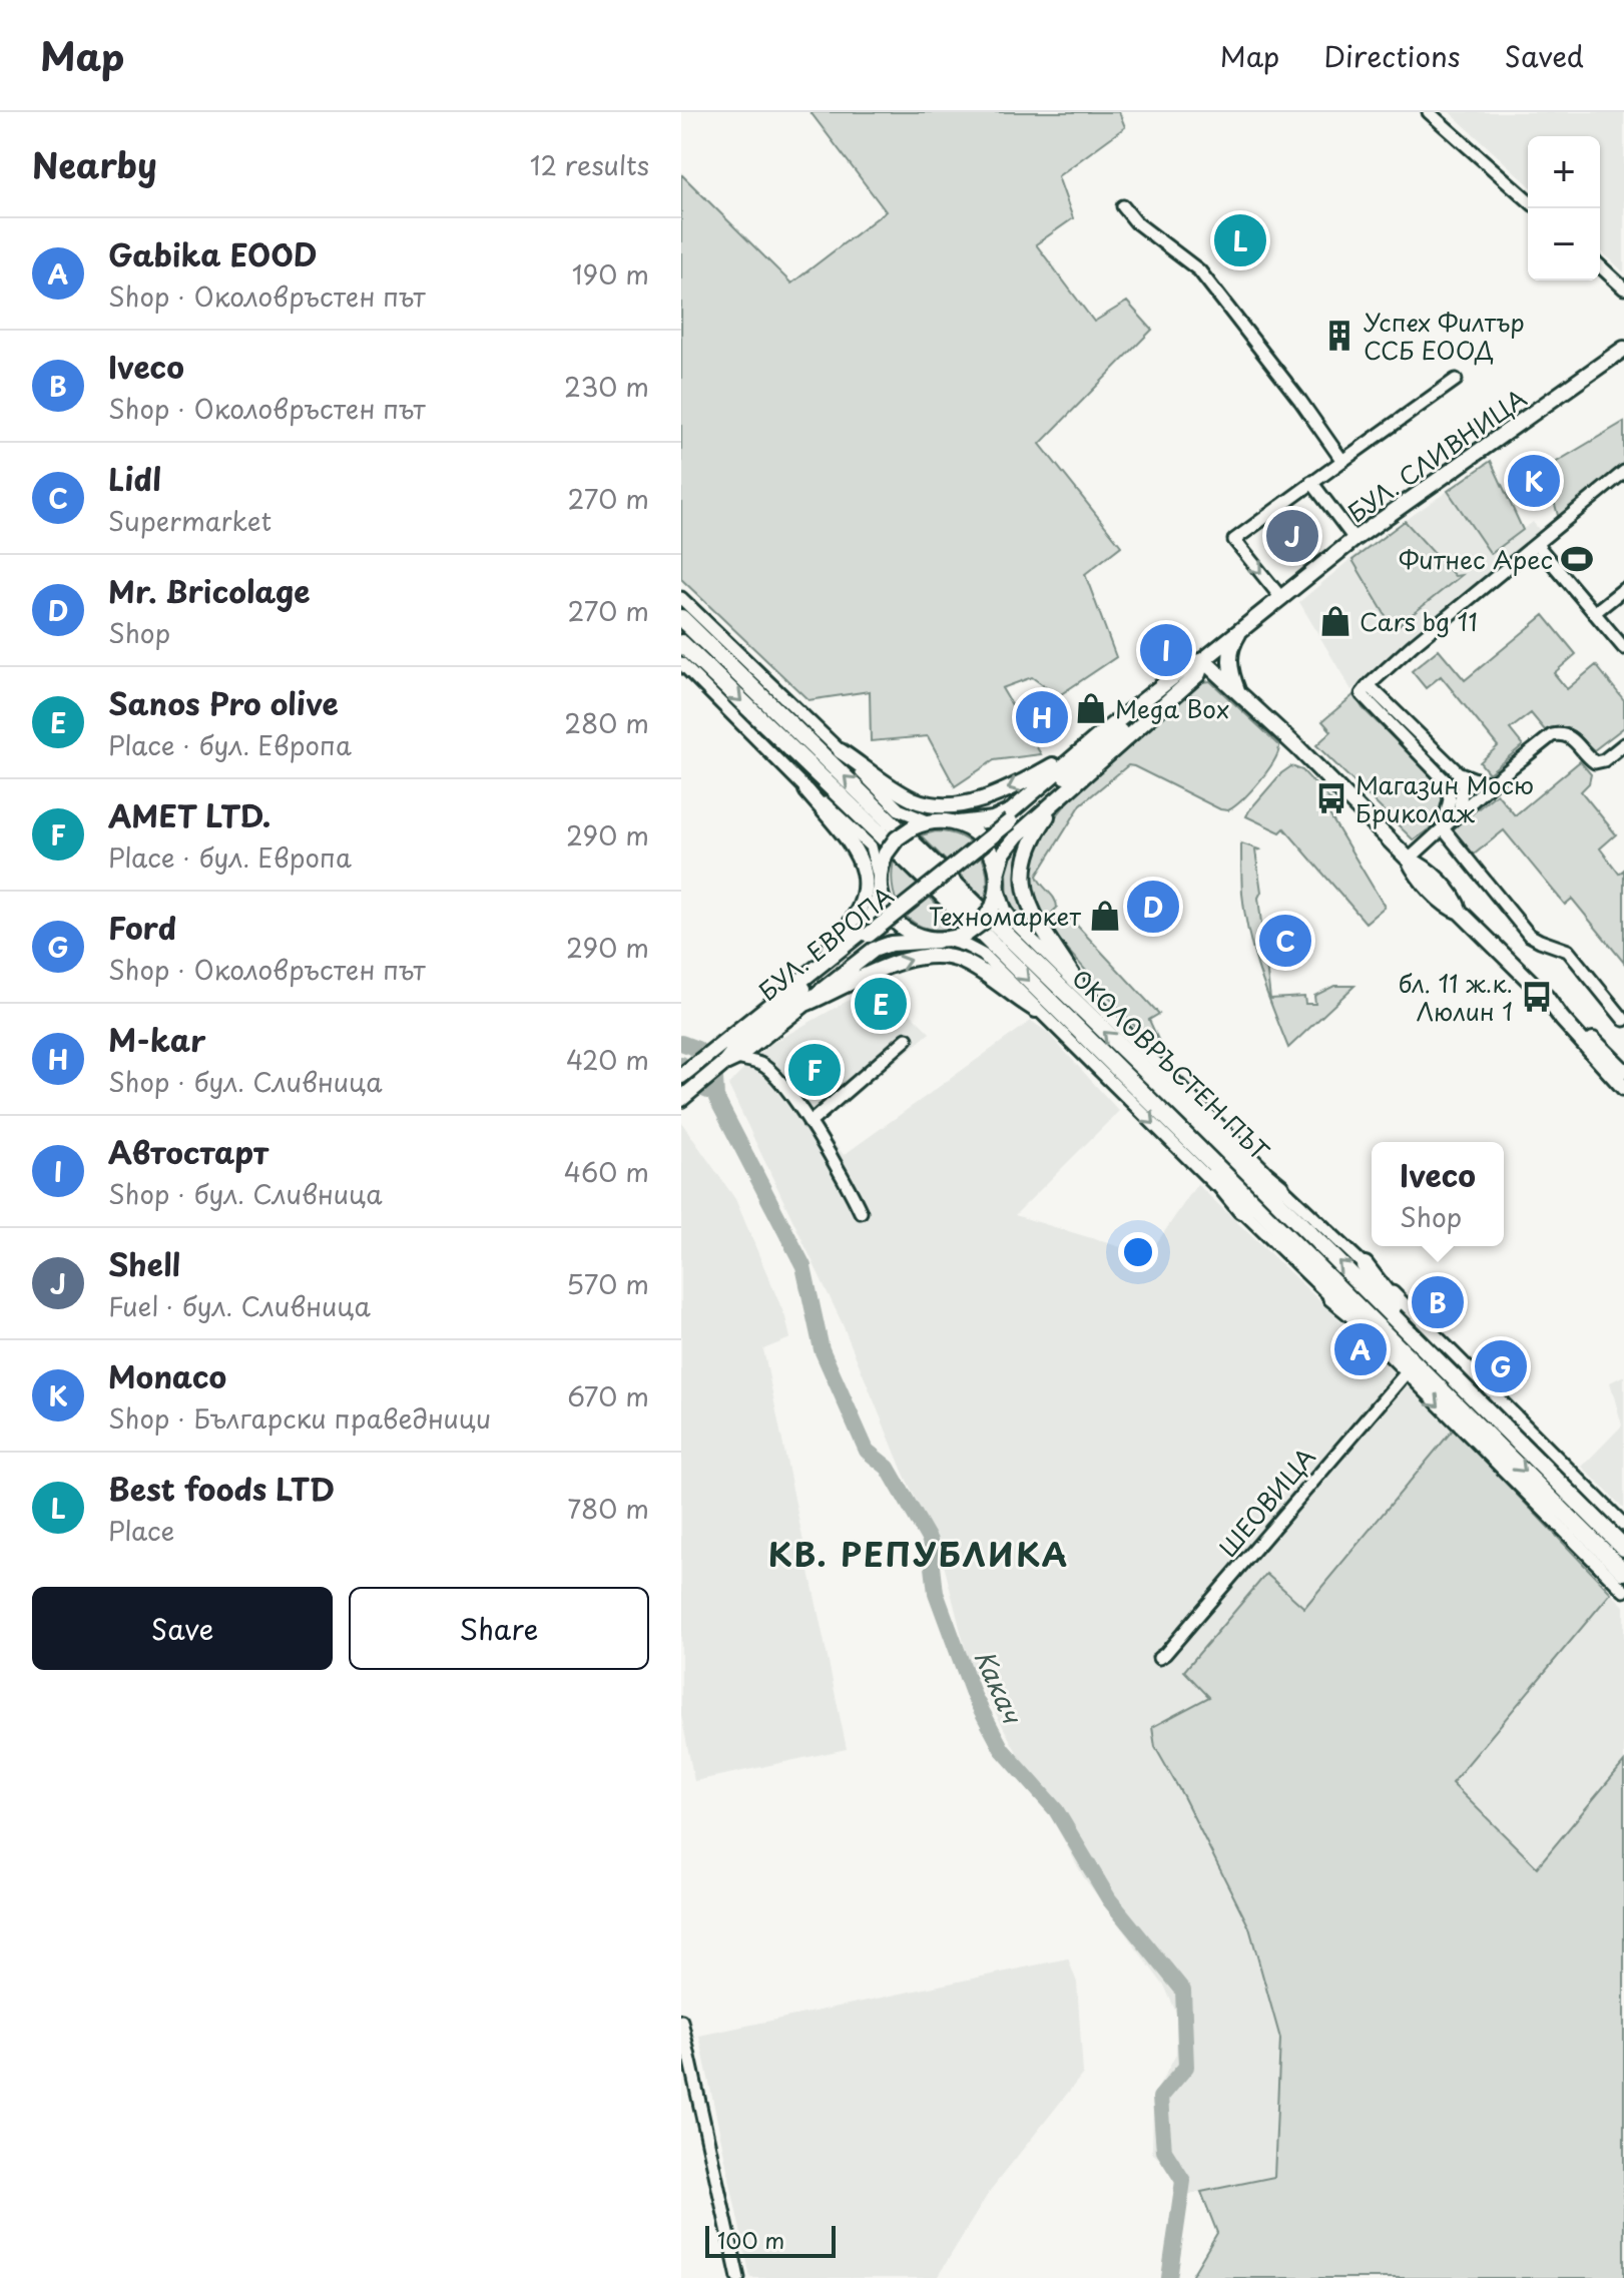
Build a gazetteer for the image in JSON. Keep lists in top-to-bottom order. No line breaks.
{"streets":{"highway":["ОКОЛОВРЪСТЕН ПЪТ"],"main road":["БУЛ. СЛИВНИЦА","БУЛ. ЕВРОПА"],"street":["ШЕОВИЦА"]},"crossings":[["БУЛ. СЛИВНИЦА","БУЛ. ЕВРОПА"],["БУЛ. СЛИВНИЦА","ОКОЛОВРЪСТЕН ПЪТ"],["БУЛ. ЕВРОПА","ОКОЛОВРЪСТЕН ПЪТ"]],"districts":["КВ. РЕПУБЛИКА"],"water":["Какач"],"places":{"building":["Успех Филтър ССБ ЕООД"],"sports":["Фитнес Арес"],"shop":["Cars bg 11","Mega Box","Техномаркет"],"bus stop":["Магазин Мосю Бриколаж","бл. 11 ж.к. Люлин 1"]},"scale_bar":"100 m","page":{"header":"Map","nav":["Map","Directions","Saved"],"heading":["Nearby","12 results"],"map_buttons":["+","−"],"pins":["L","K","J","I","H","D","C","E","F","B","A","G"],"list":[{"mark":"A","name":"Gabika EOOD","note":"Shop · Околовръстен път","value":"190 m"},{"mark":"B","name":"Iveco","note":"Shop · Околовръстен път","value":"230 m"},{"mark":"C","name":"Lidl","note":"Supermarket","value":"270 m"},{"mark":"D","name":"Mr. Bricolage","note":"Shop","value":"270 m"},{"mark":"E","name":"Sanos Pro olive","note":"Place · бул. Европа","value":"280 m"},{"mark":"F","name":"AMET LTD.","note":"Place · бул. Европа","value":"290 m"},{"mark":"G","name":"Ford","note":"Shop · Околовръстен път","value":"290 m"},{"mark":"H","name":"M-kar","note":"Shop · бул. Сливница","value":"420 m"},{"mark":"I","name":"Автостарт","note":"Shop · бул. Сливница","value":"460 m"},{"mark":"J","name":"Shell","note":"Fuel · бул. Сливница","value":"570 m"},{"mark":"K","name":"Monaco","note":"Shop · Български праведници","value":"670 m"},{"mark":"L","name":"Best foods LTD","note":"Place","value":"780 m"}],"popup":["Iveco","Shop"],"buttons":["Save","Share"],"scale":"100 m"}}
